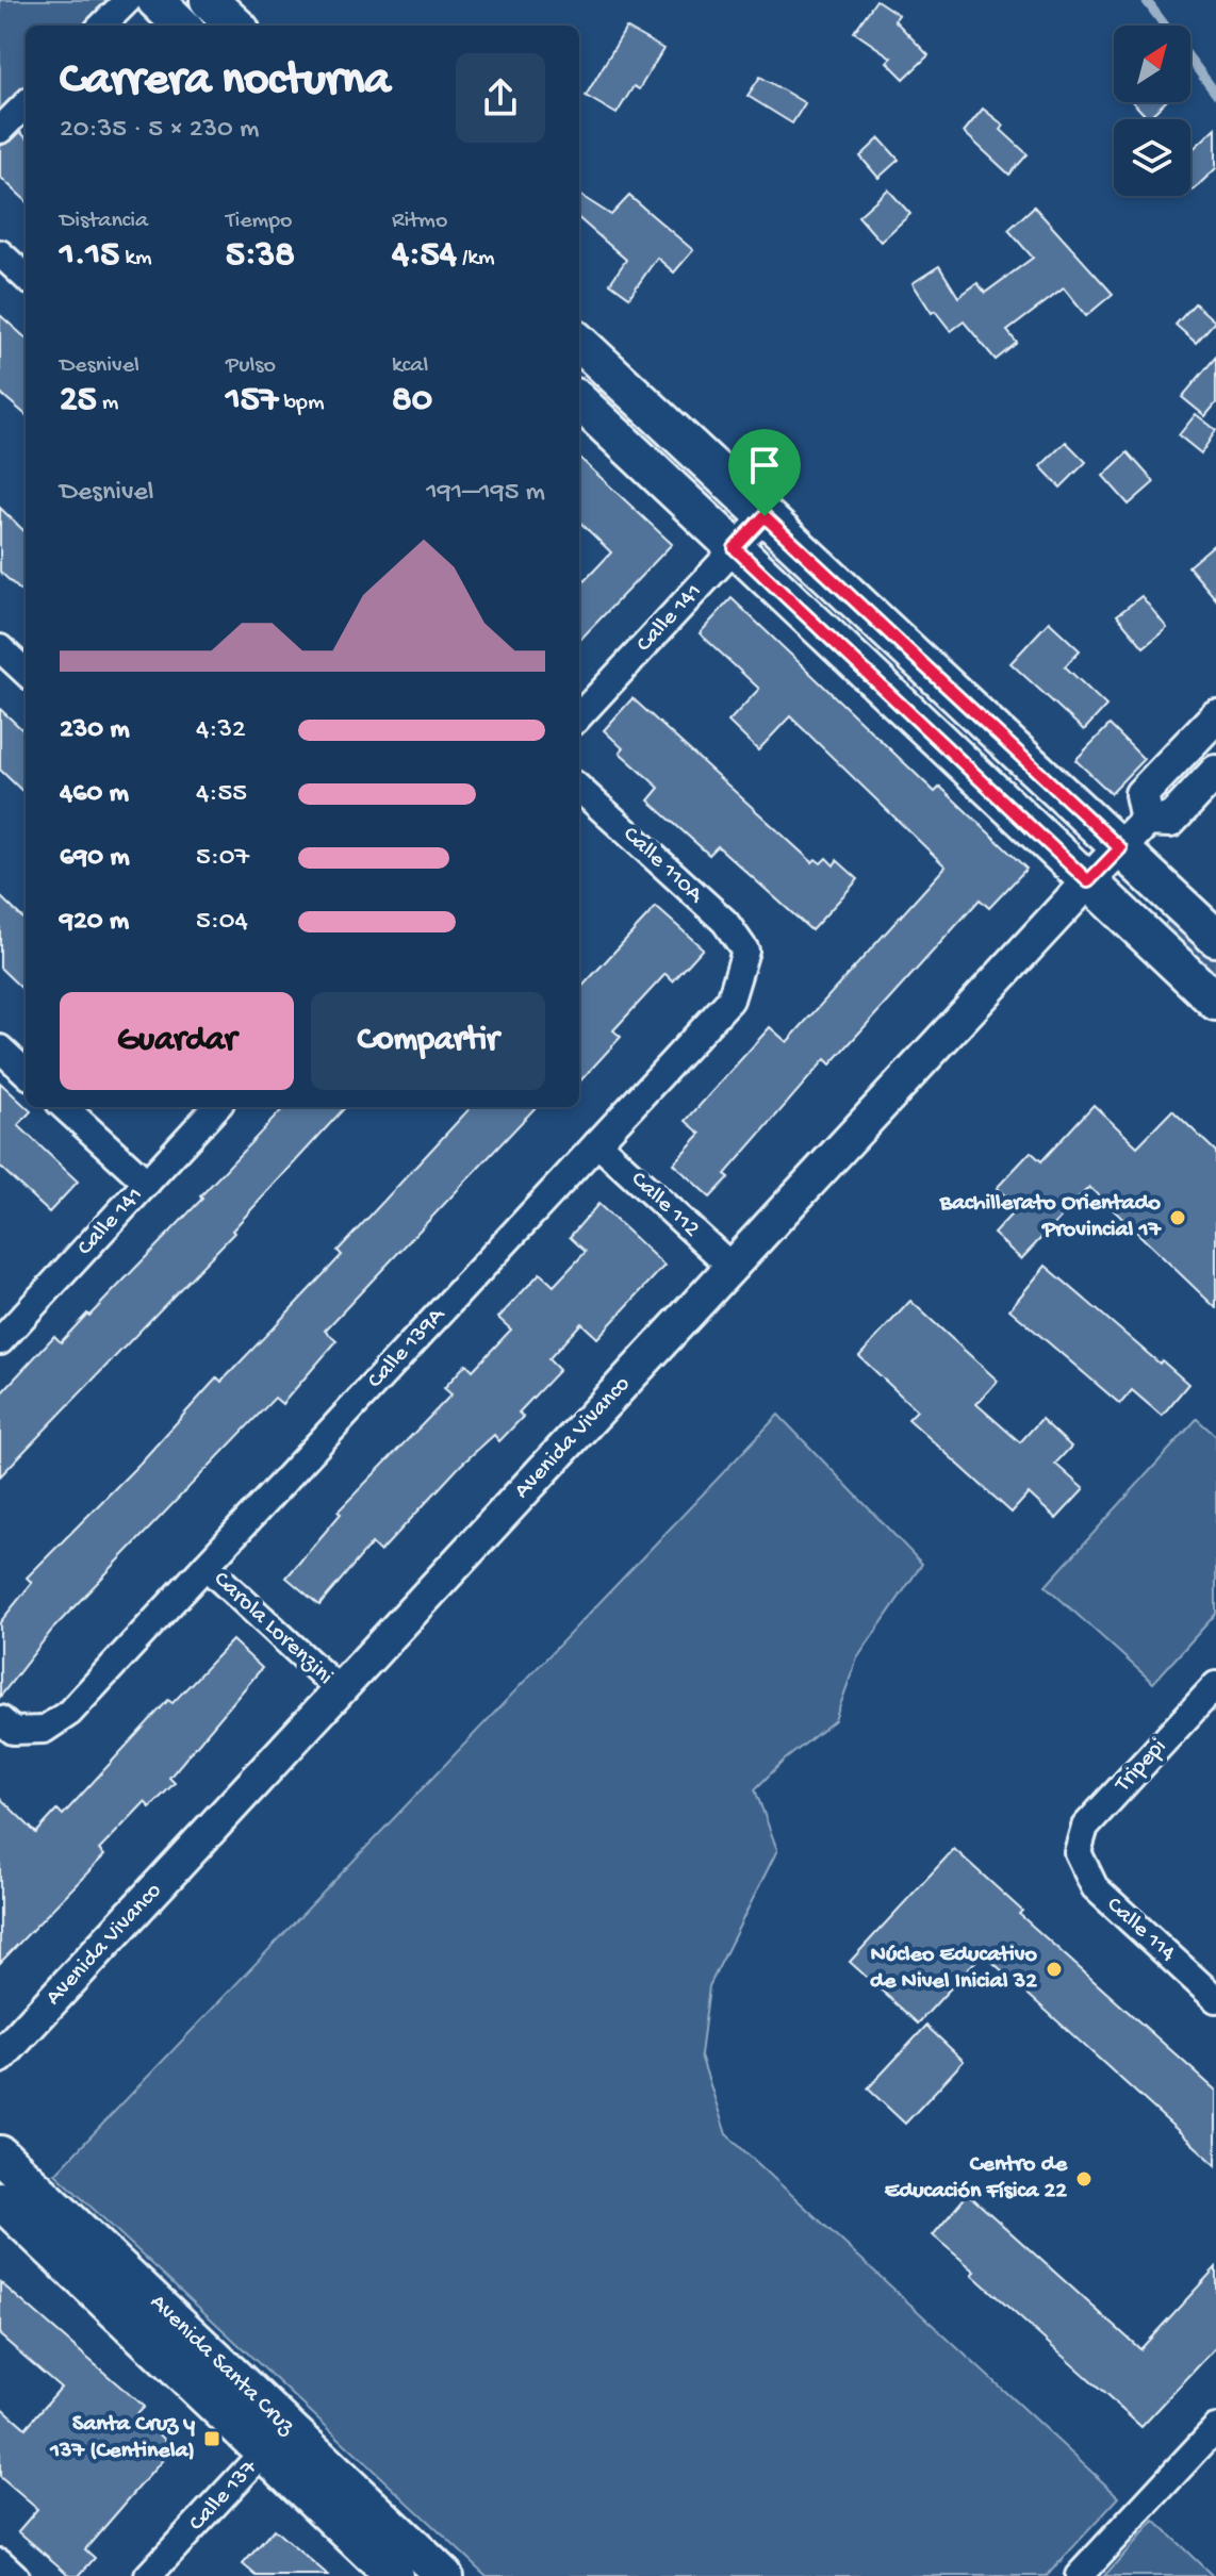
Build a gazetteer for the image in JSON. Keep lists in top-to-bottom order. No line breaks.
{"streets":{"main road":["Avenida Santa Cruz"],"street":["Calle 141","Calle 110A","Calle 112","Calle 139A","Avenida Vivanco","Carola Lorenzini","Tripepi","Calle 114","Calle 137"]},"crossings":[["Calle 110A","Calle 139A"],["Calle 112","Calle 139A"],["Calle 112","Avenida Vivanco"],["Calle 139A","Carola Lorenzini"],["Avenida Vivanco","Carola Lorenzini"],["Tripepi","Calle 114"],["Avenida Santa Cruz","Calle 137"]],"places":{"other":["Bachillerato Orientado Provincial 17","Núcleo Educativo de Nivel Inicial 32","Centro de Educación Física 22"],"transit":["Santa Cruz y 137 (Centinela)"]},"north":"top right","page":{"heading":["Carrera nocturna","20:35 · 5 × 230 m"],"stats":[["Distancia","1.15 km"],["Tiempo","5:38"],["Ritmo","4:54 /km"],["Desnivel","25 m"],["Pulso","157 bpm"],["kcal","80"]],"chart":["Desnivel","191–195 m"],"list":[{"name":"230 m","note":"4:32"},{"name":"460 m","note":"4:55"},{"name":"690 m","note":"5:07"},{"name":"920 m","note":"5:04"}],"buttons":["Guardar","Compartir"]}}
